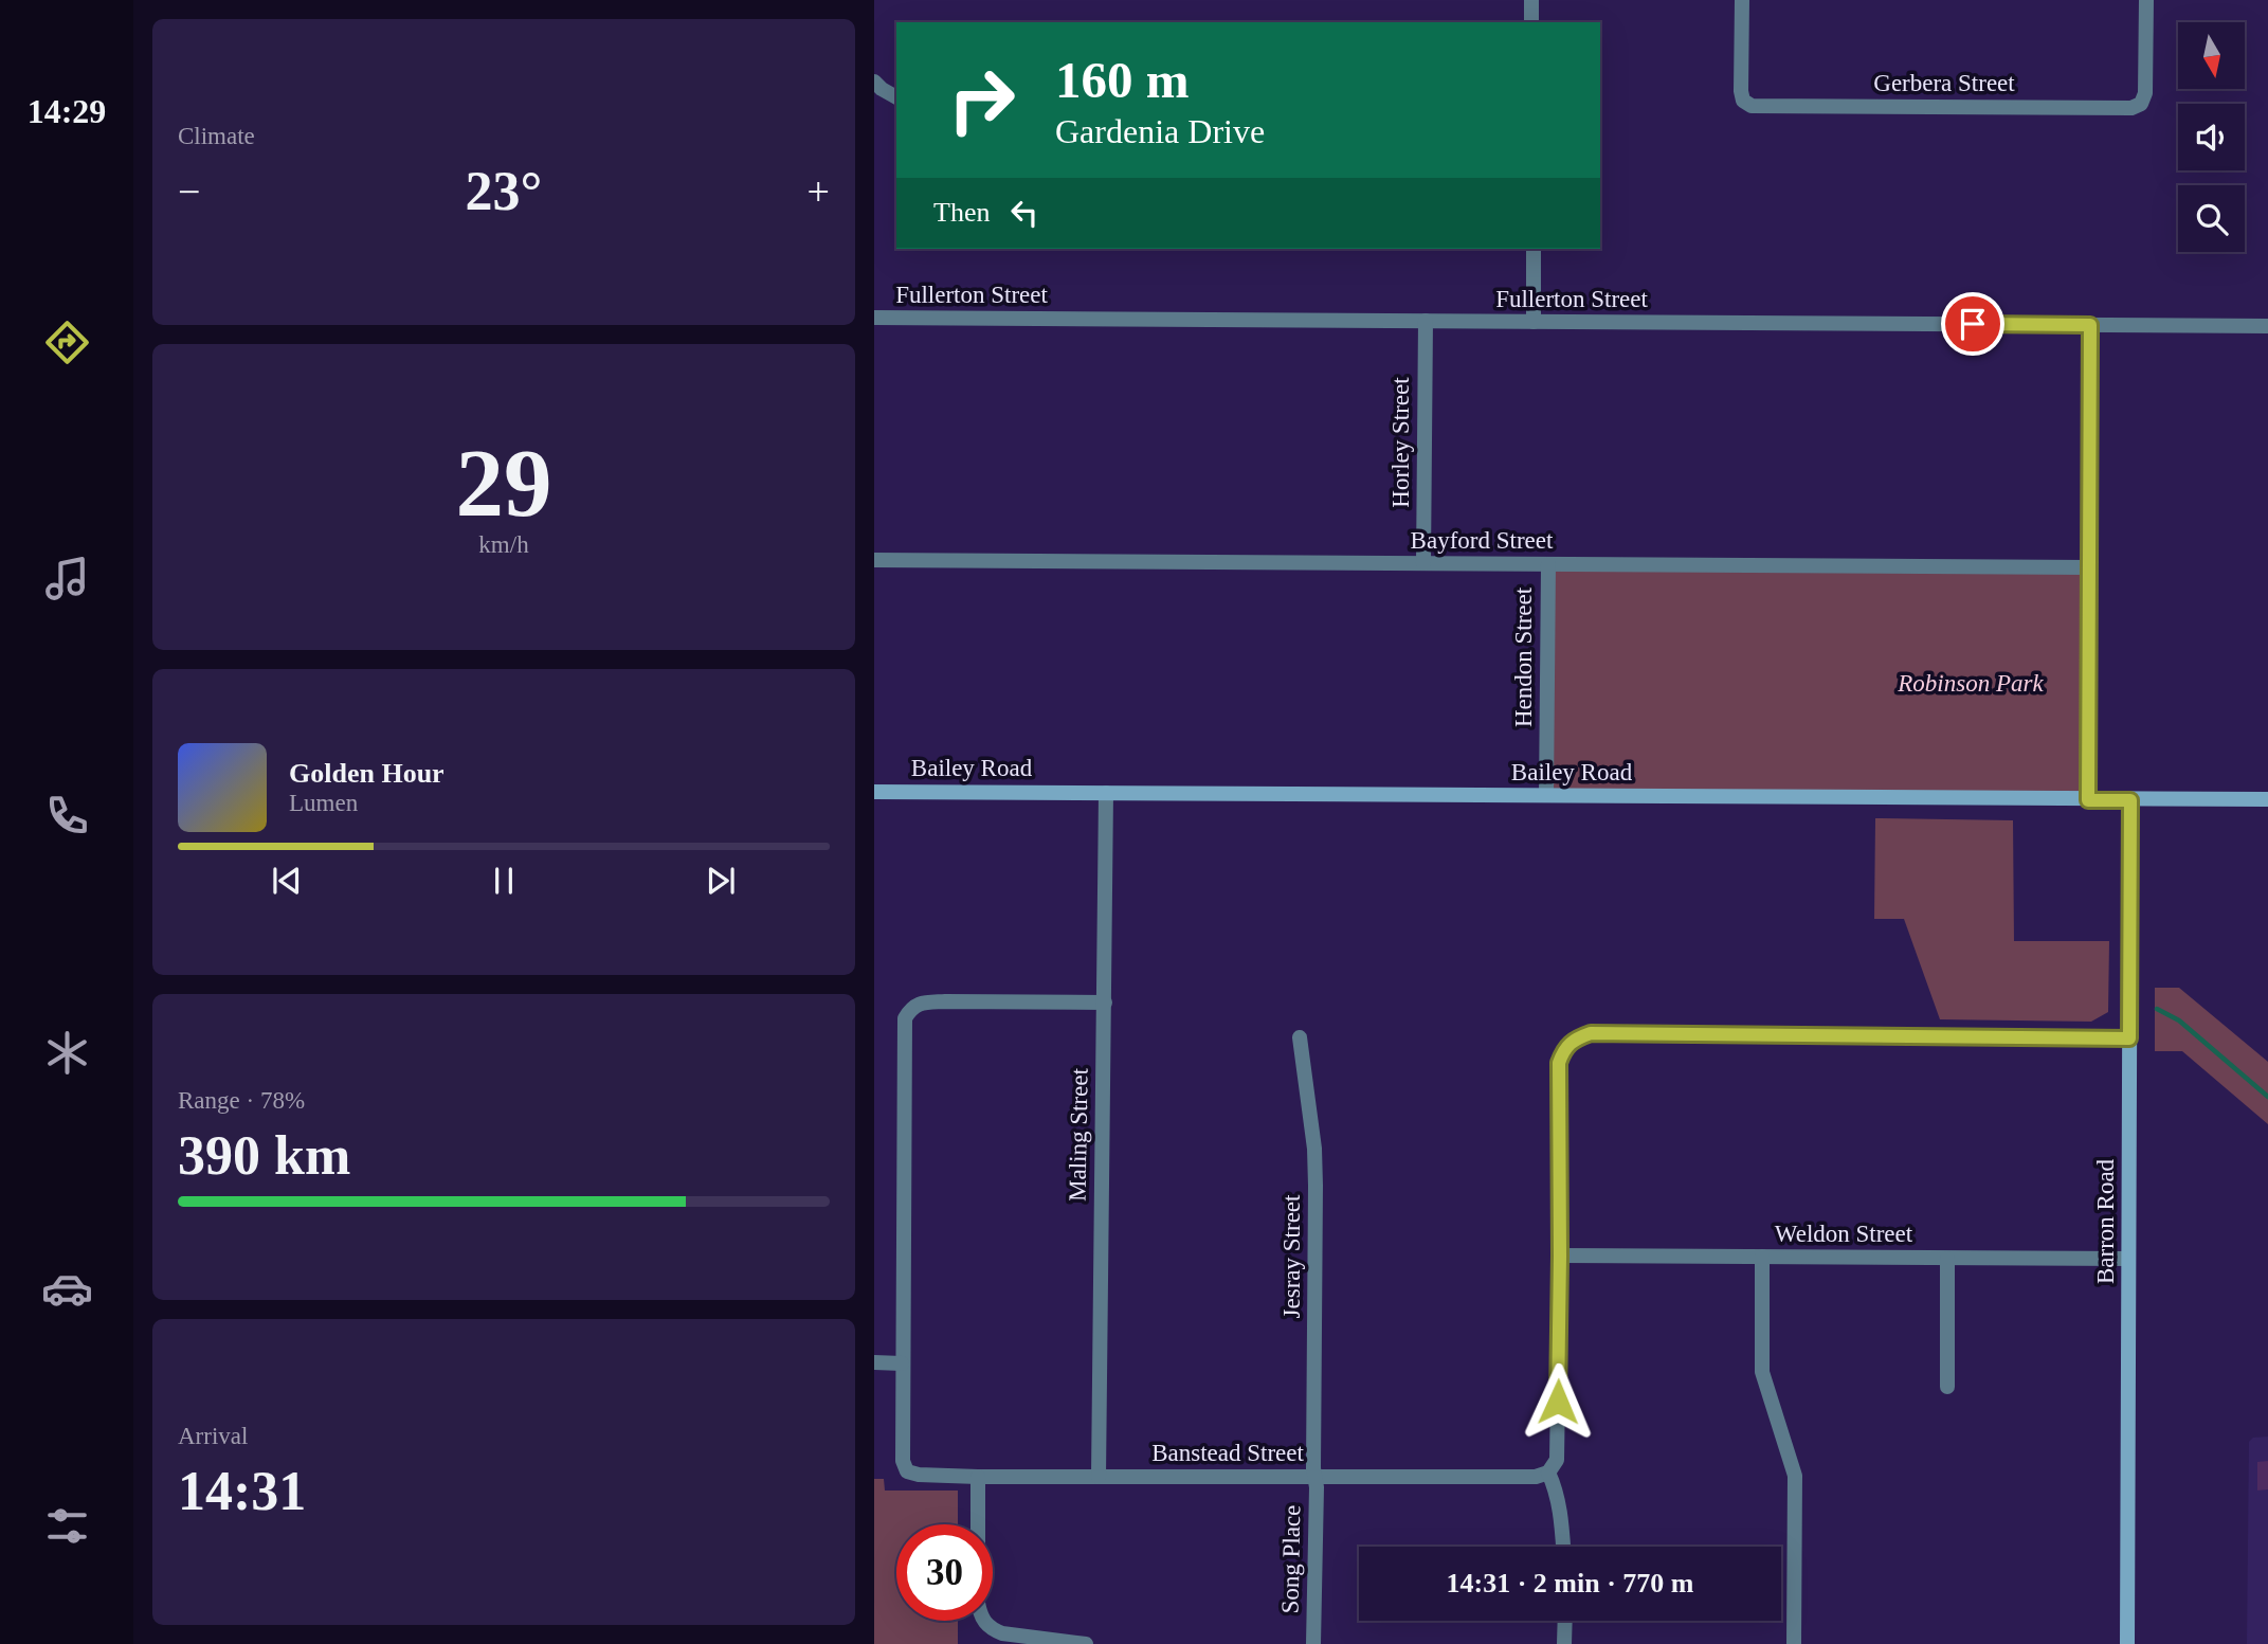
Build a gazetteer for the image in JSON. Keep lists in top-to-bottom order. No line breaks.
{"streets":{"street":["Gerbera Street","Fullerton Street","Horley Street","Bayford Street","Hendon Street","Bailey Road","Maling Street","Barron Road","Weldon Street","Jesray Street","Banstead Street","Song Place"]},"crossings":[["Fullerton Street","Horley Street"],["Horley Street","Bayford Street"],["Bayford Street","Hendon Street"],["Hendon Street","Bailey Road"],["Bailey Road","Maling Street"],["Bailey Road","Barron Road"],["Maling Street","Banstead Street"],["Barron Road","Weldon Street"],["Jesray Street","Banstead Street"],["Jesray Street","Song Place"],["Banstead Street","Song Place"]],"parks":["Robinson Park"],"north":"bottom","page":{"tabs":"14:29","tile":["Climate",["29","km/h"],["Range · 78%","390 km"],["Arrival","14:31"]],"turn":["160 m","Gardenia Drive"],"heat":["−","23°","+"],"then":"Then","song":["Golden Hour","Lumen"],"limit":"30","trip":"14:31 · 2 min · 770 m"}}
